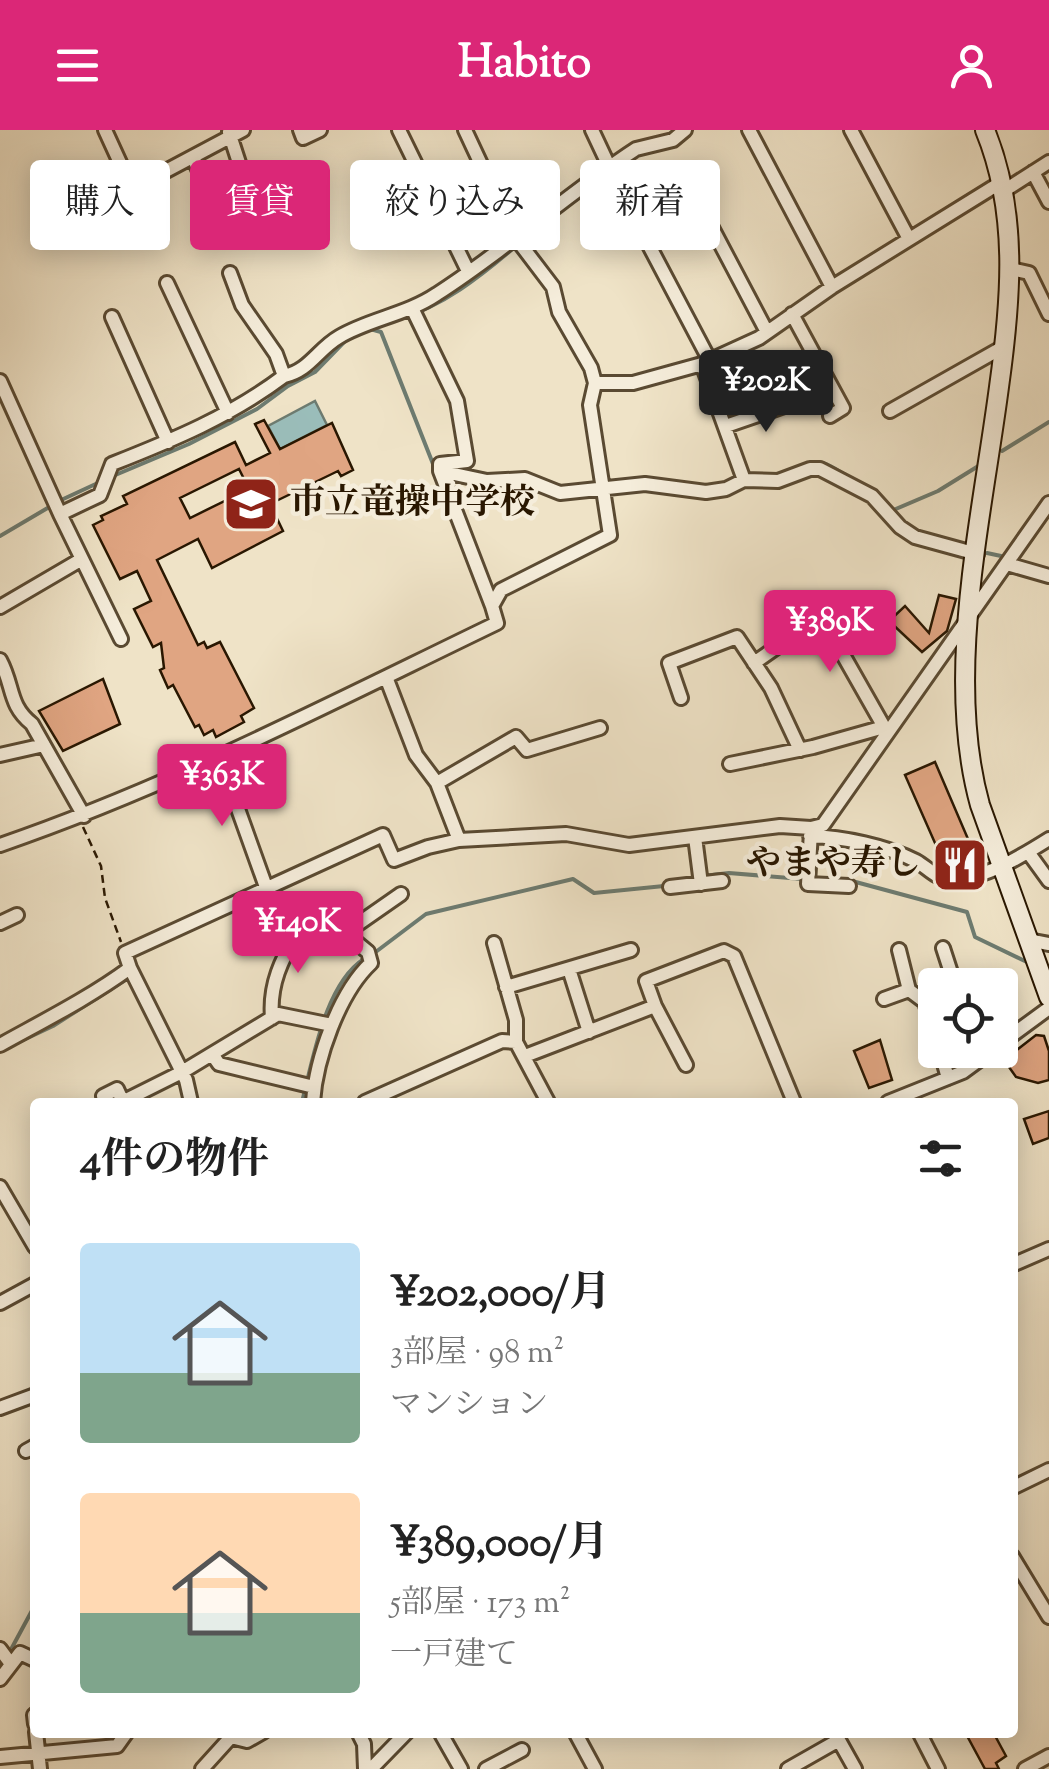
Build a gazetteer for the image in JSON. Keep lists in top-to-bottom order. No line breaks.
{"places":{"school or university":["市立竜操中学校"],"restaurant":["やまや寿し"]},"page":{"header":"Habito","chip":["購入","賃貸","絞り込み","新着"],"price":["¥202K","¥389K","¥363K","¥140K"],"heading":"4件の物件","list":[{"name":"¥202,000/月","note":"3部屋 · 98 m² · マンション"},{"name":"¥389,000/月","note":"5部屋 · 173 m² · 一戸建て"}]}}
